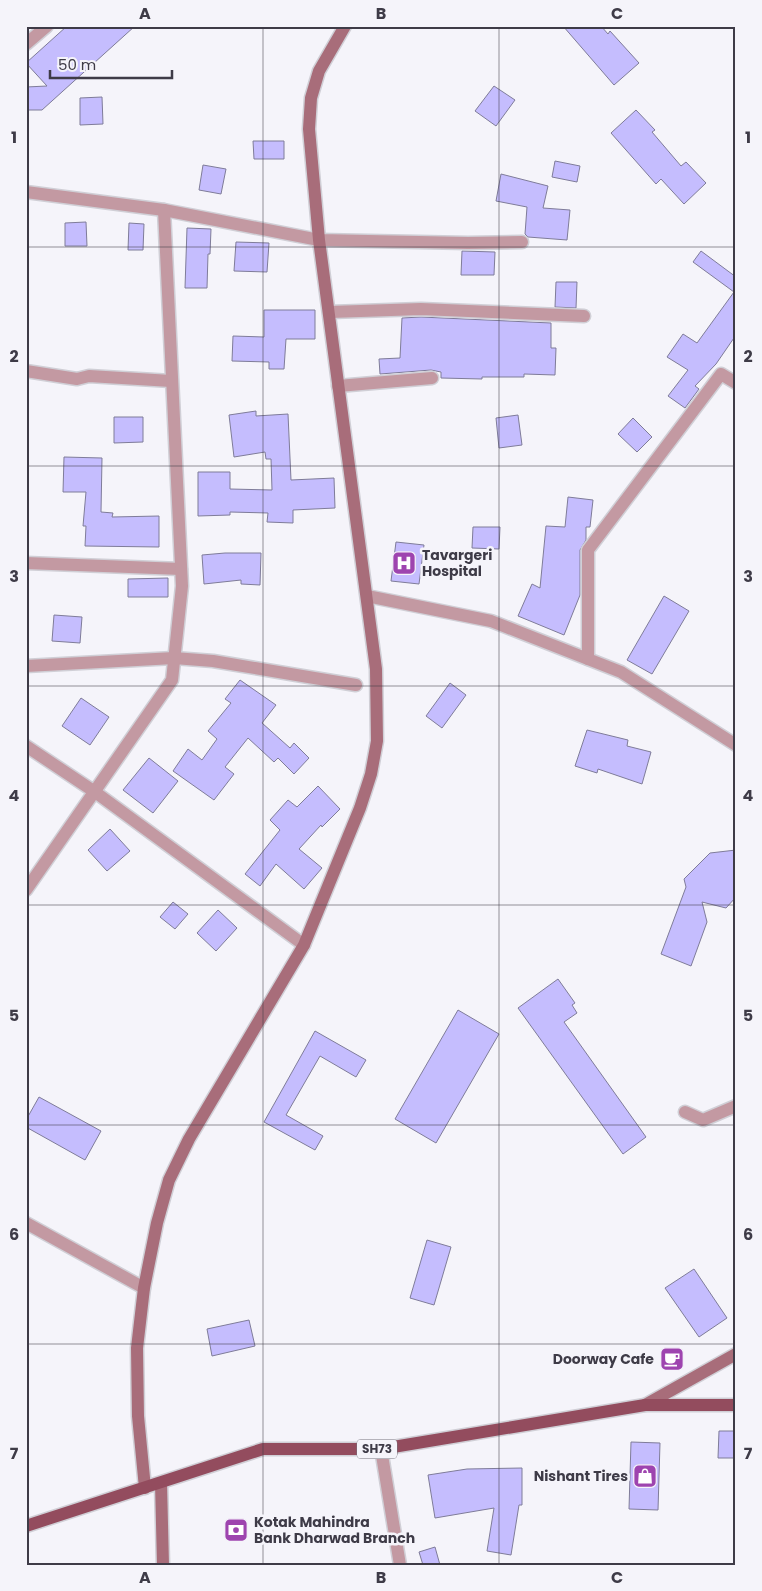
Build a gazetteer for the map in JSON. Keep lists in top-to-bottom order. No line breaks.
{"streets":{"main road":["SH73"]},"places":{"hospital":["Tavargeri Hospital"],"cafe":["Doorway Cafe"],"shop":["Nishant Tires"],"bank":["Kotak Mahindra Bank Dharwad Branch"]},"scale_bar":"50 m","grid":{"columns":["A","B","C"],"rows":["1","2","3","4","5","6","7"]}}
